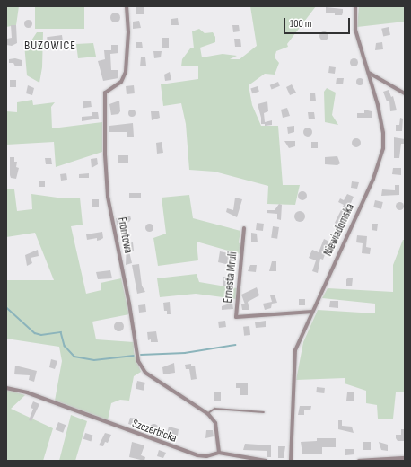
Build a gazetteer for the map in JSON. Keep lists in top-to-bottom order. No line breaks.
{"streets":{"street":["Niewiadomska","Frontowa","Ernesta Mruli","Szczerbicka"]},"crossings":[["Niewiadomska","Ernesta Mruli"],["Frontowa","Szczerbicka"]],"districts":["BUZOWICE"],"scale_bar":"100 m"}
